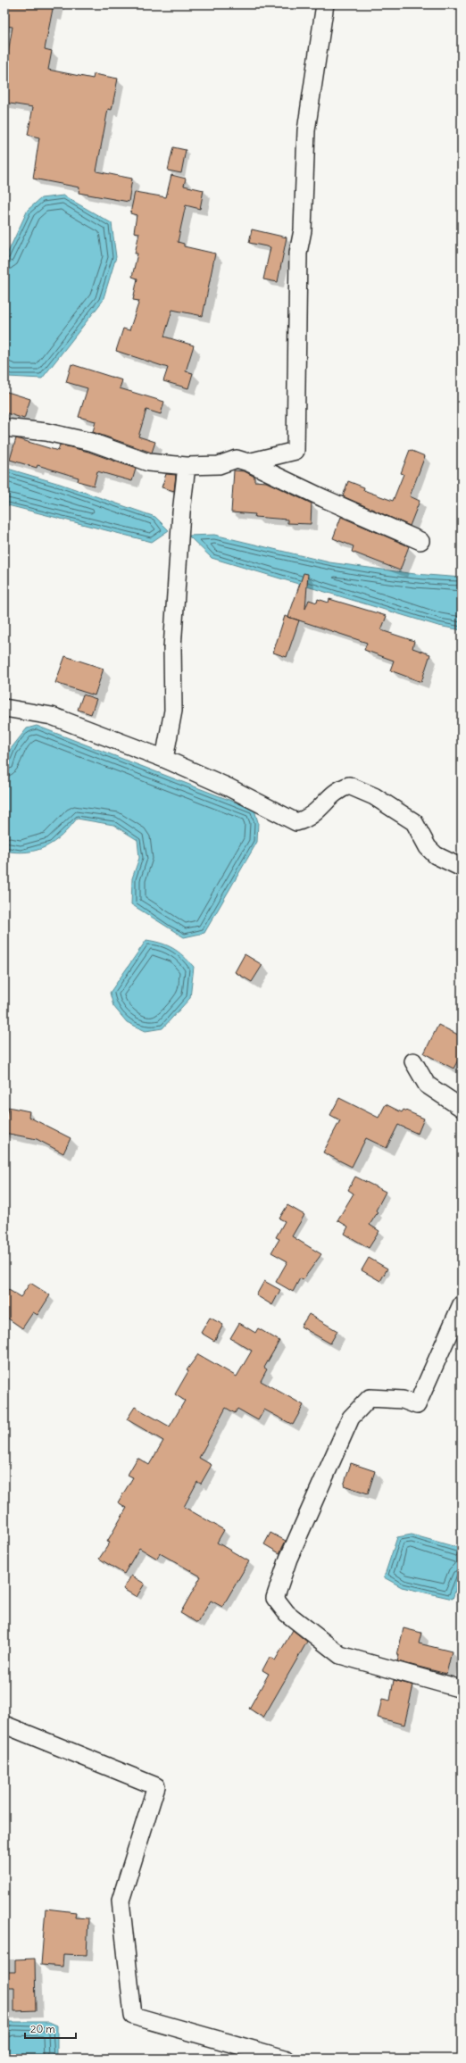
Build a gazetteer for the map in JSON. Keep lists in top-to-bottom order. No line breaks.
{"scale_bar":"20 m"}
